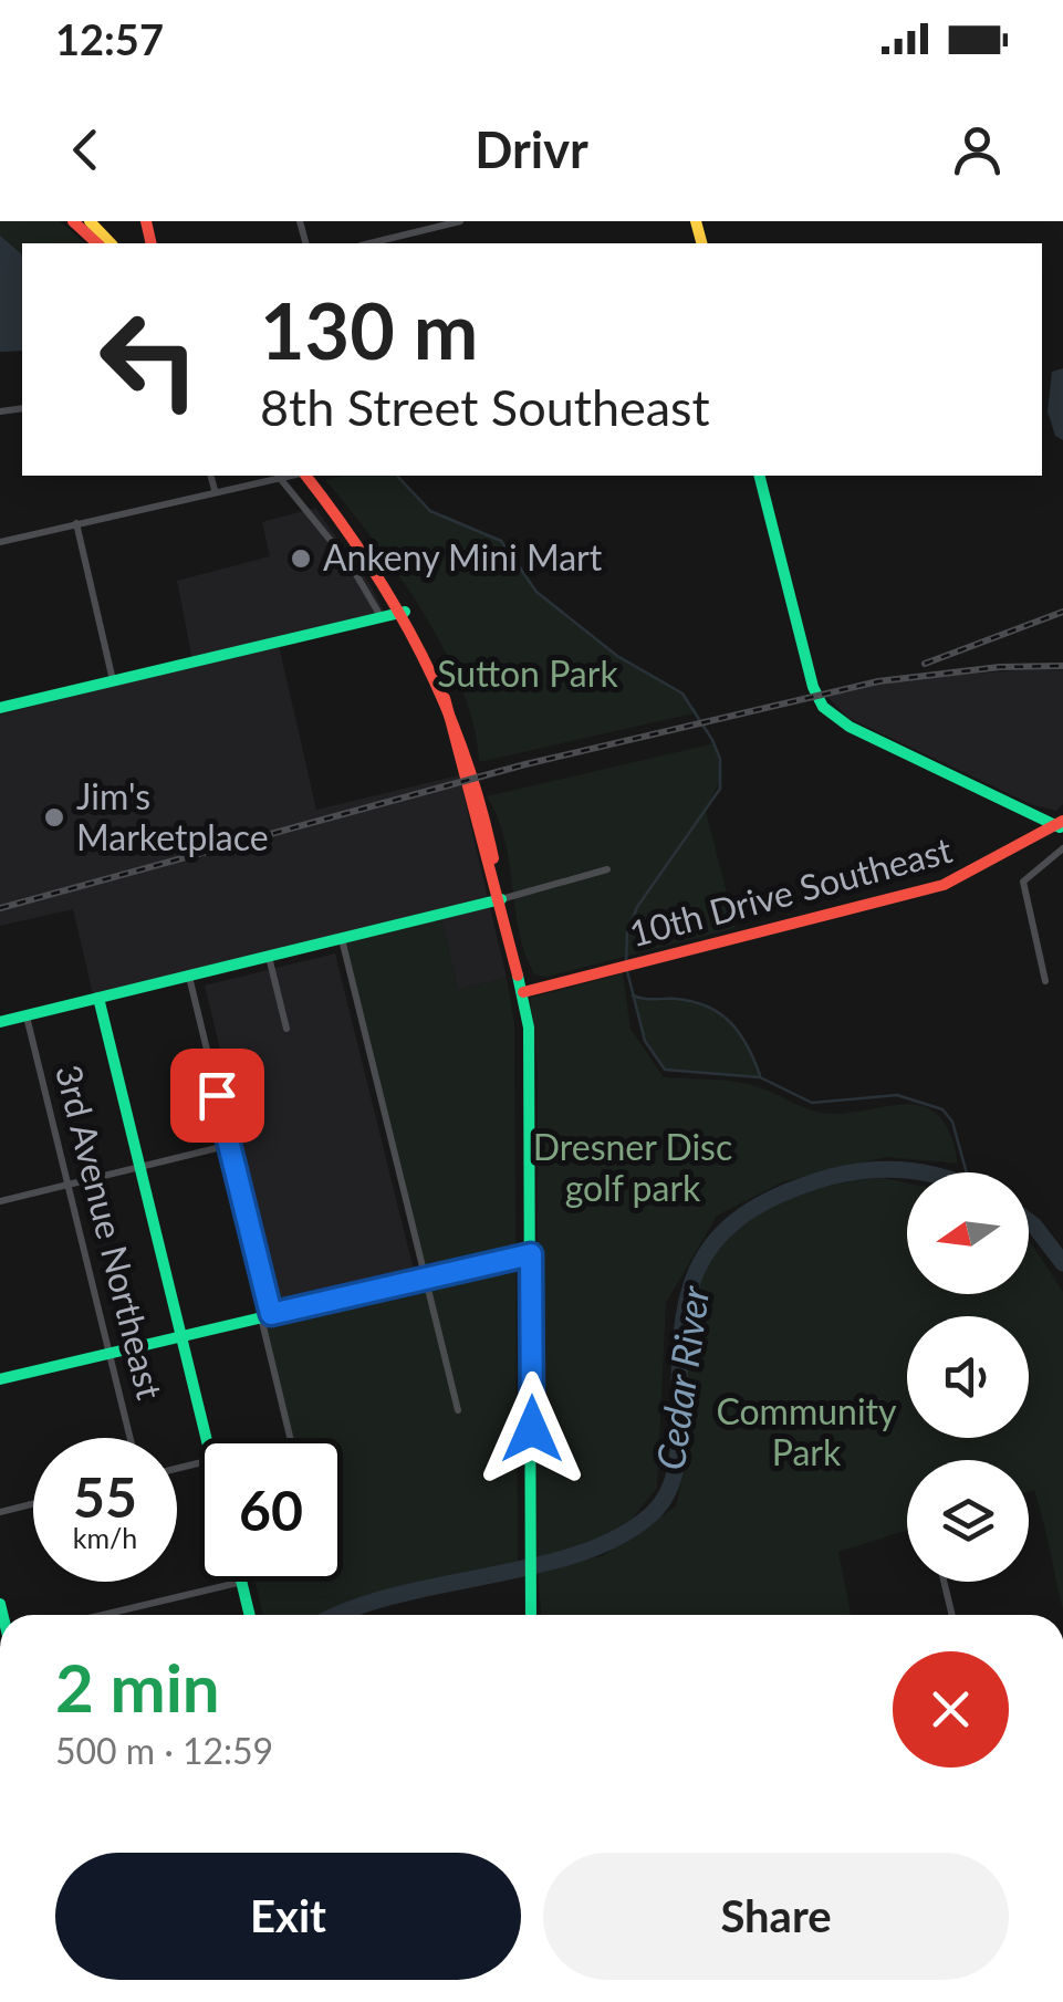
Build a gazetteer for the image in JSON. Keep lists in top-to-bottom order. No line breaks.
{"streets":{"street":["10th Drive Southeast","3rd Avenue Northeast"]},"water":["Cedar River"],"parks":["Sutton Park","Dresner Disc golf park","Community Park"],"places":["Ankeny Mini Mart","Jim's Marketplace"],"north":"left","page":{"status":"12:57","header":"Drivr","turn":["130 m","8th Street Southeast"],"speed":"55 km/h","limit":"60","heading":["2 min","500 m · 12:59"],"buttons":["Exit","Share"]}}
